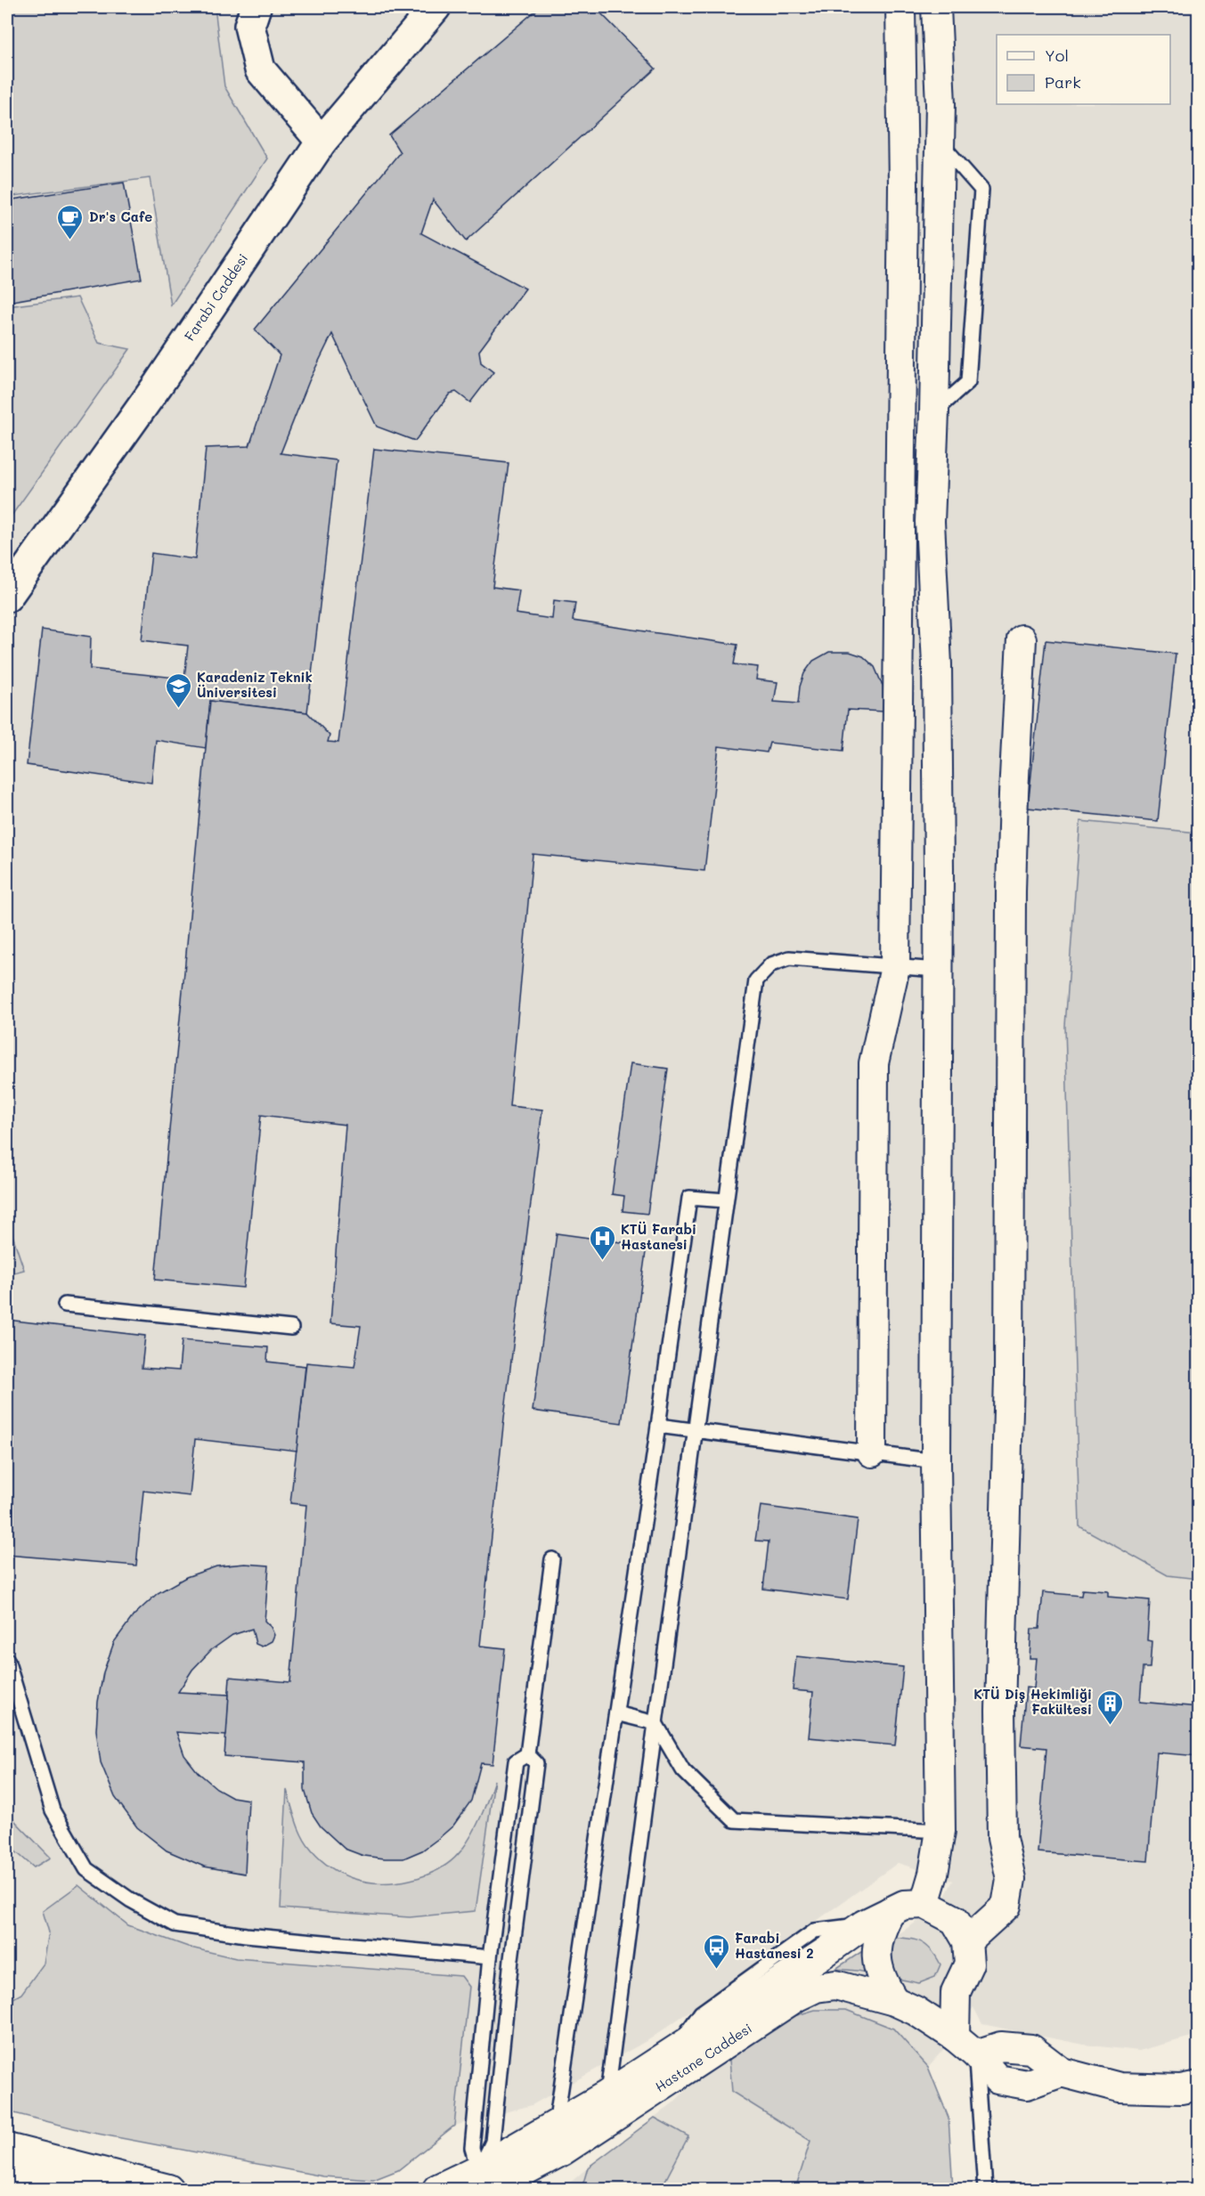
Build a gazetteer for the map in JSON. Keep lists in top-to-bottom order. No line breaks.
{"streets":{"street":["Farabi Caddesi","Hastane Caddesi"]},"places":{"cafe":["Dr's Cafe"],"school or university":["Karadeniz Teknik Üniversitesi"],"hospital":["KTÜ Farabi Hastanesi"],"building":["KTÜ Diş Hekimliği Fakültesi"],"bus stop":["Farabi Hastanesi 2"]},"legend":["Yol","Park"]}
